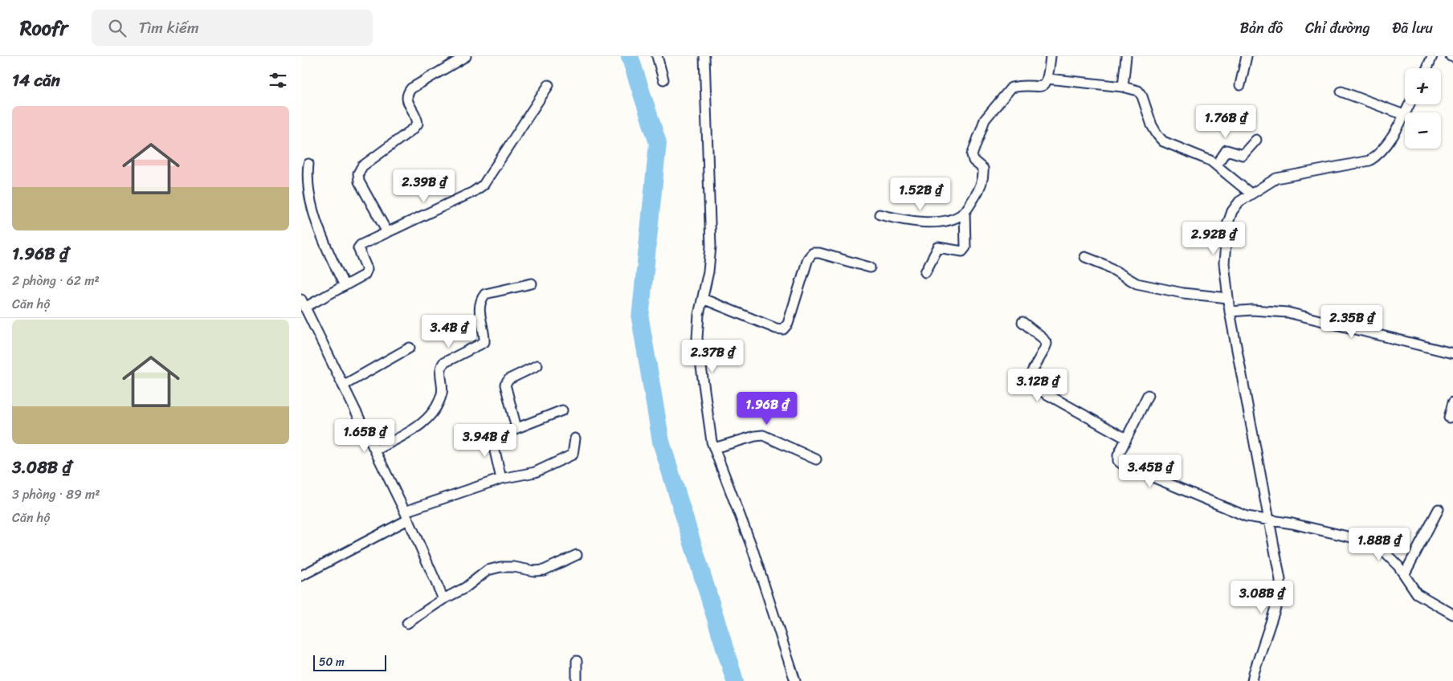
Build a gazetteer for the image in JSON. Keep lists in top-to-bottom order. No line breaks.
{"scale_bar":"50 m","page":{"header":"Roofr","search":"Tìm kiếm","nav":["Bản đồ","Chỉ đường","Đã lưu"],"heading":"14 căn","map_buttons":["+","−"],"list":[{"name":"1.96B ₫","note":"2 phòng · 62 m² · Căn hộ"},{"name":"3.08B ₫","note":"3 phòng · 89 m² · Căn hộ"}],"price":["1.76B ₫","2.39B ₫","1.52B ₫","2.92B ₫","2.35B ₫","3.4B ₫","2.37B ₫","3.12B ₫","1.96B ₫","1.65B ₫","3.94B ₫","3.45B ₫","1.88B ₫","3.08B ₫"],"scale":"50 m"}}
